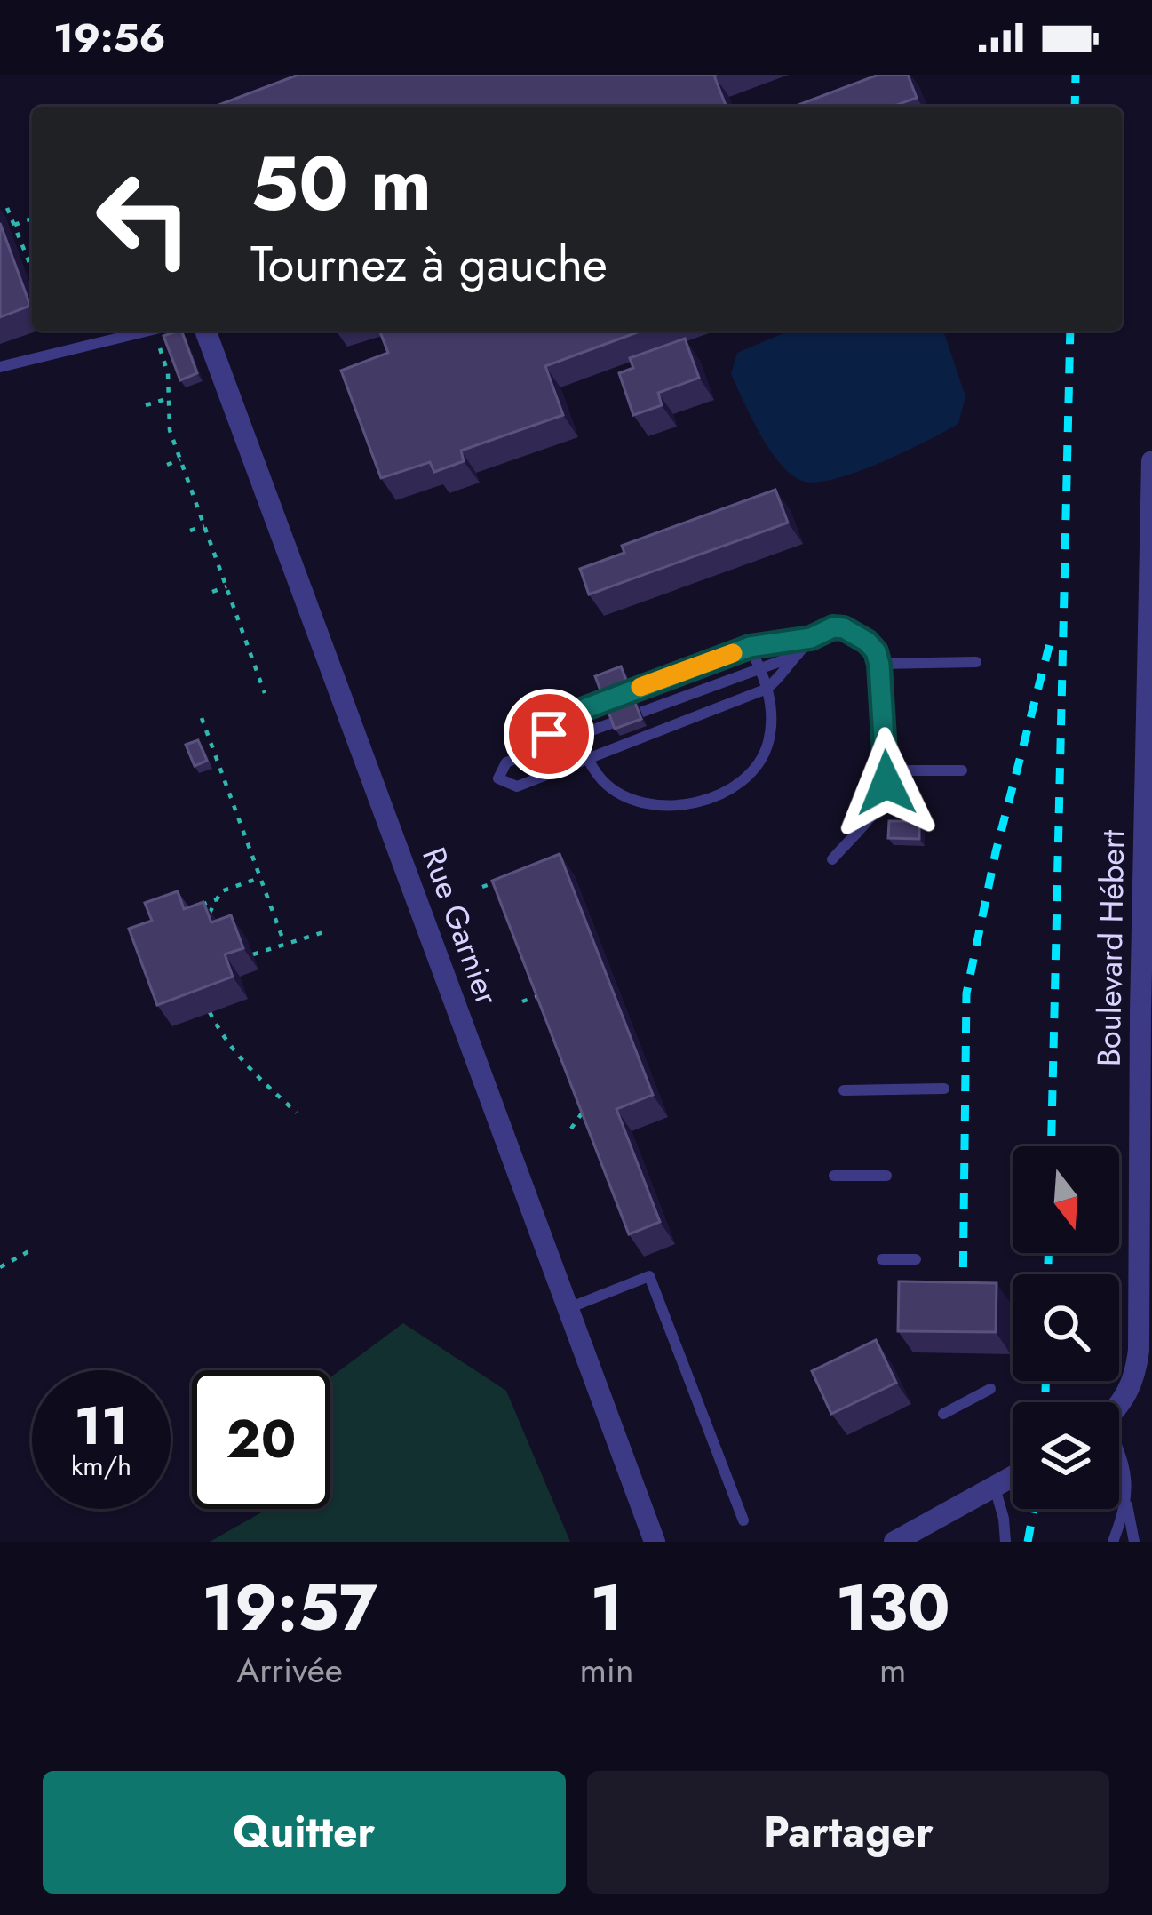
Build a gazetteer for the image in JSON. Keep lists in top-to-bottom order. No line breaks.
{"streets":{"street":["Rue Garnier","Boulevard Hébert"]},"north":"bottom","page":{"status":"19:56","turn":["50 m","Tournez à gauche"],"speed":"11 km/h","limit":"20","eta":["19:57","Arrivée","1","min","130","m"],"buttons":["Quitter","Partager"]}}
